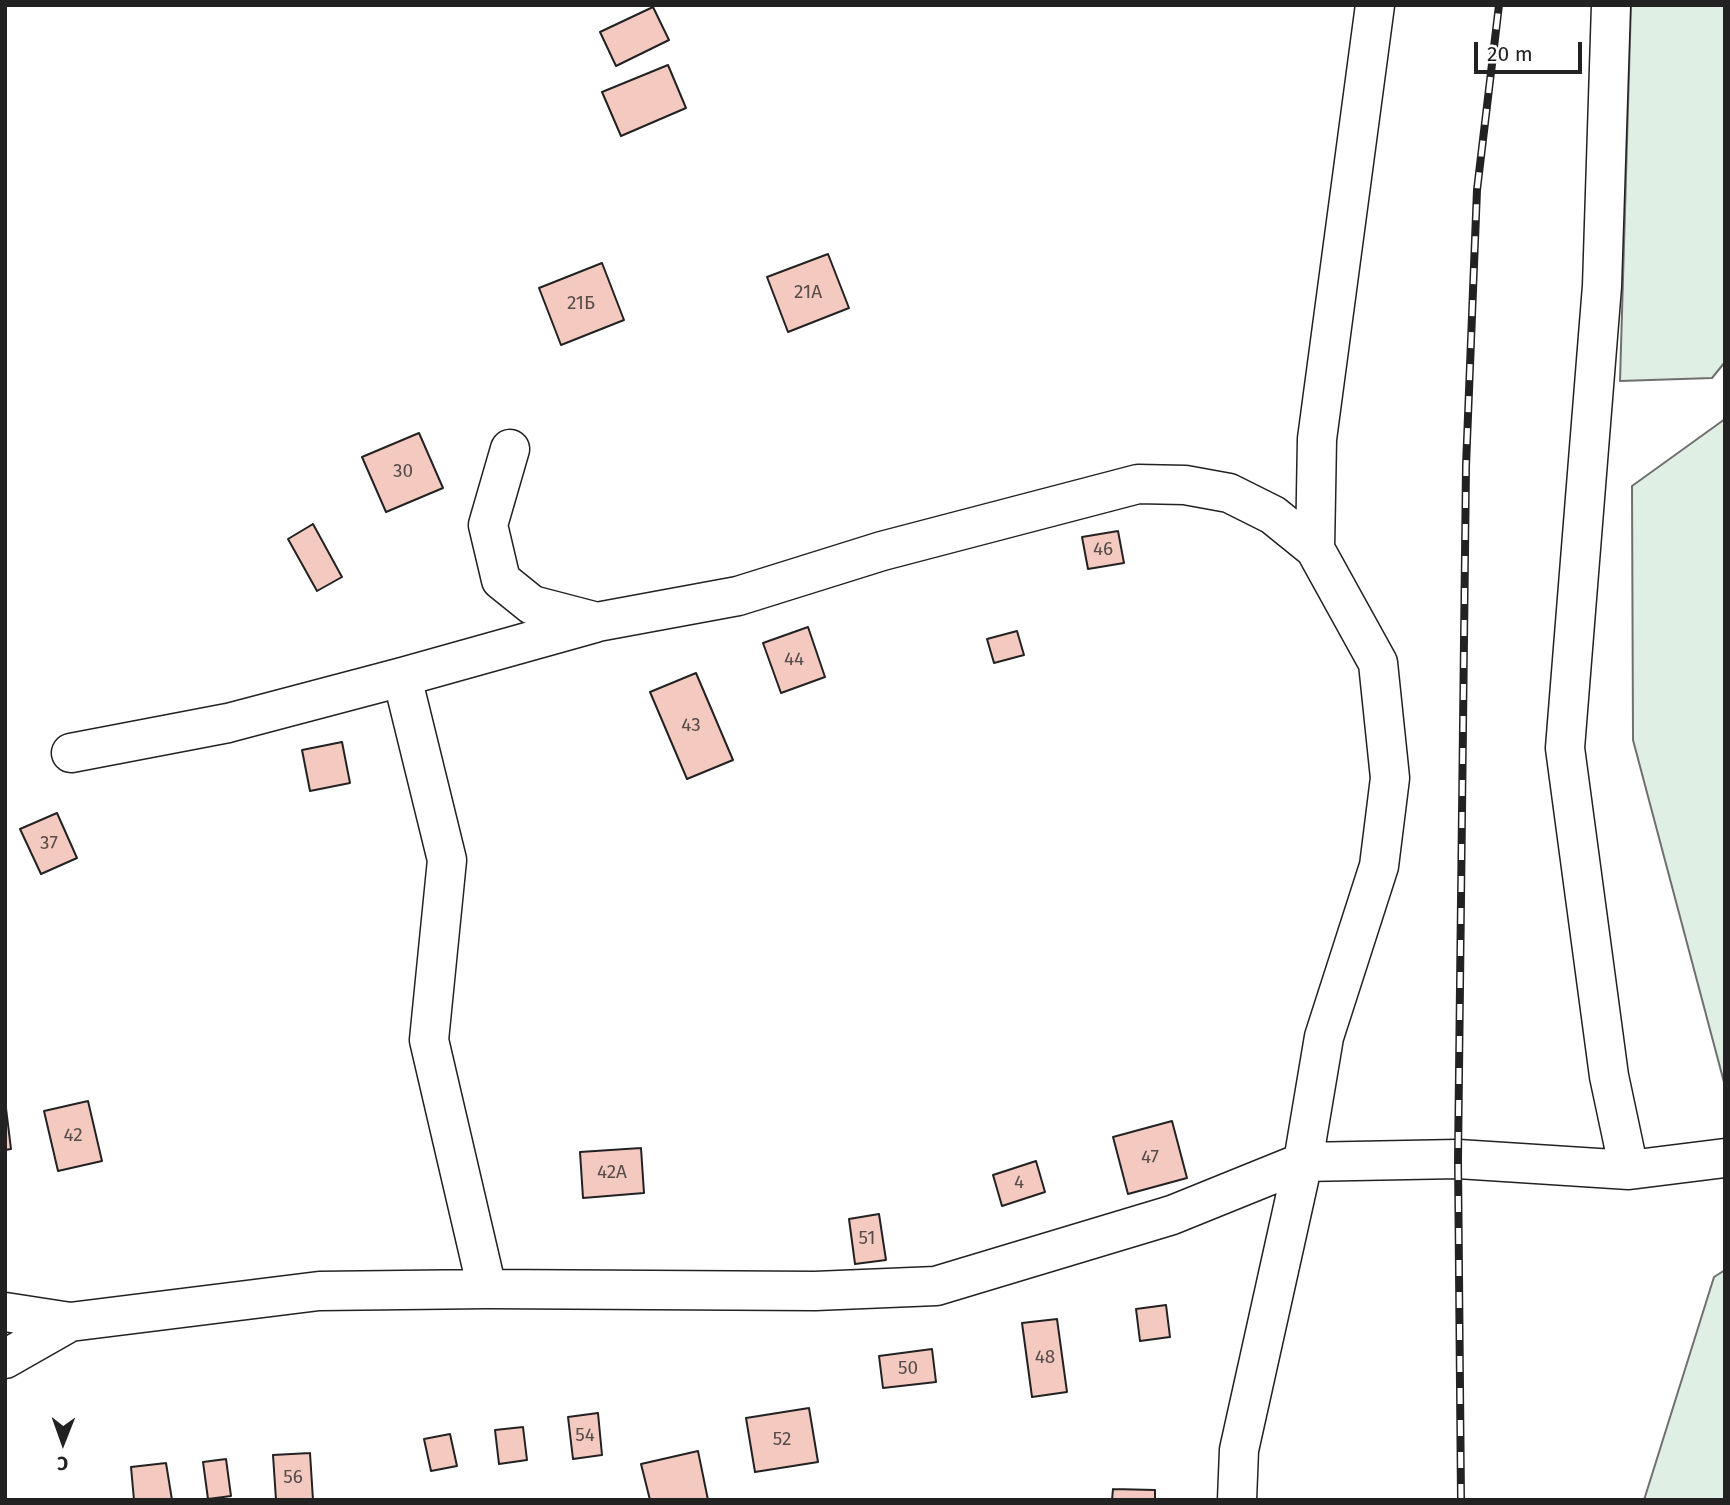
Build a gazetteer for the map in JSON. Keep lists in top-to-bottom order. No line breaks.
{"house_numbers":["21А","21Б","30","46","44","43","37","42","47","42А","4","51","48","50","54","52","56"],"scale_bar":"20 m","north":"bottom"}
